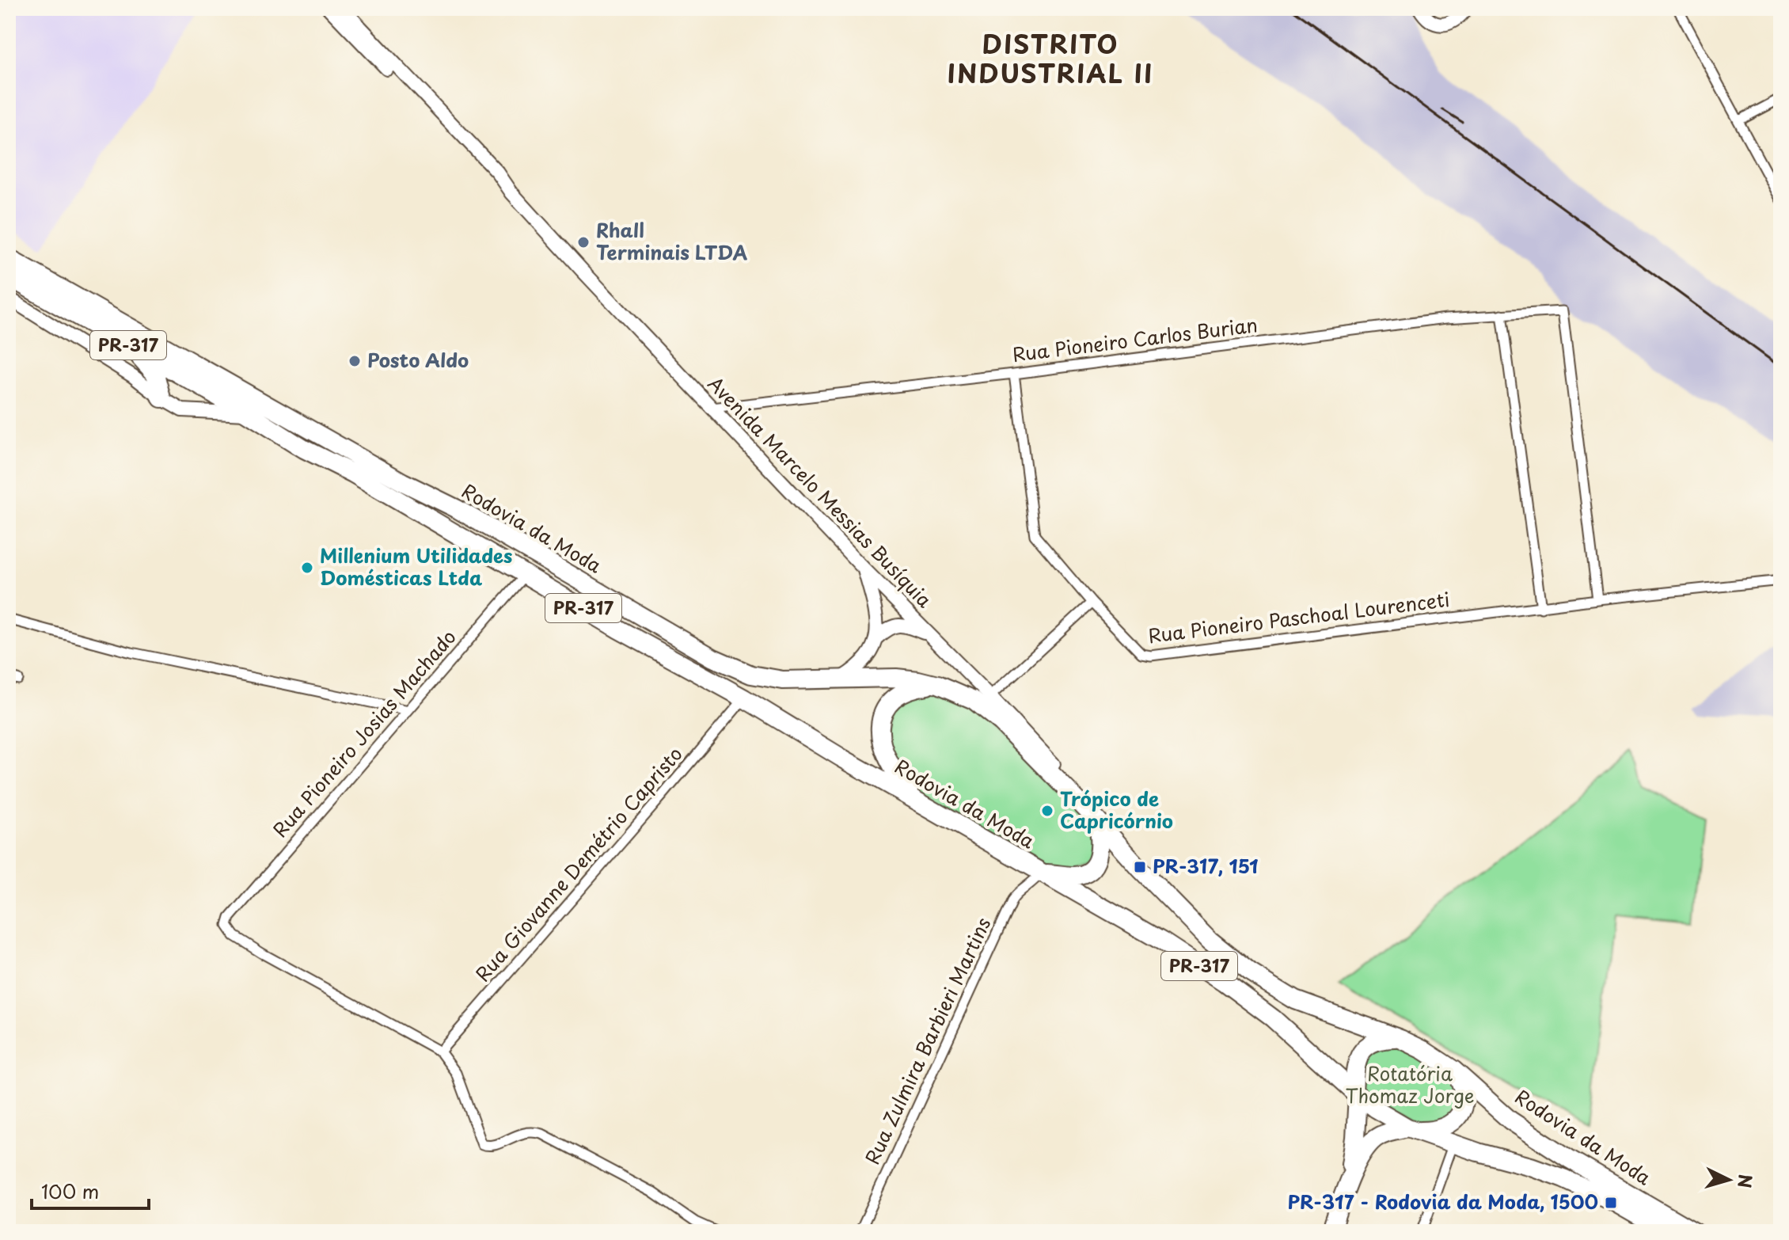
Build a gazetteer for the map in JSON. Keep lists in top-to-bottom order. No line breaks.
{"streets":{"highway":["PR-317","Rodovia da Moda"],"street":["Rua Pioneiro Carlos Burian","Avenida Marcelo Messias Busíquia","Rua Pioneiro Paschoal Lourenceti","Rua Pioneiro Josias Machado","Rua Giovanne Demétrio Capristo","Rua Zulmira Barbieri Martins"]},"crossings":[["Rua Pioneiro Carlos Burian","Avenida Marcelo Messias Busíquia"],["Rua Pioneiro Carlos Burian","Rua Pioneiro Paschoal Lourenceti"],["PR-317","Rodovia da Moda"],["Avenida Marcelo Messias Busíquia","Rodovia da Moda"],["Rodovia da Moda","Rua Pioneiro Josias Machado"],["Rodovia da Moda","Rua Giovanne Demétrio Capristo"],["Rodovia da Moda","Rua Zulmira Barbieri Martins"],["Rua Pioneiro Josias Machado","Rua Giovanne Demétrio Capristo"]],"districts":["DISTRITO INDUSTRIAL II"],"parks":["Rotatória Thomaz Jorge"],"places":{"other":["Rhall Terminais LTDA","Posto Aldo","Millenium Utilidades Domésticas Ltda","Trópico de Capricórnio"],"transit":["PR-317, 151","PR-317 - Rodovia da Moda, 1500"]},"scale_bar":"100 m","north":"right"}
